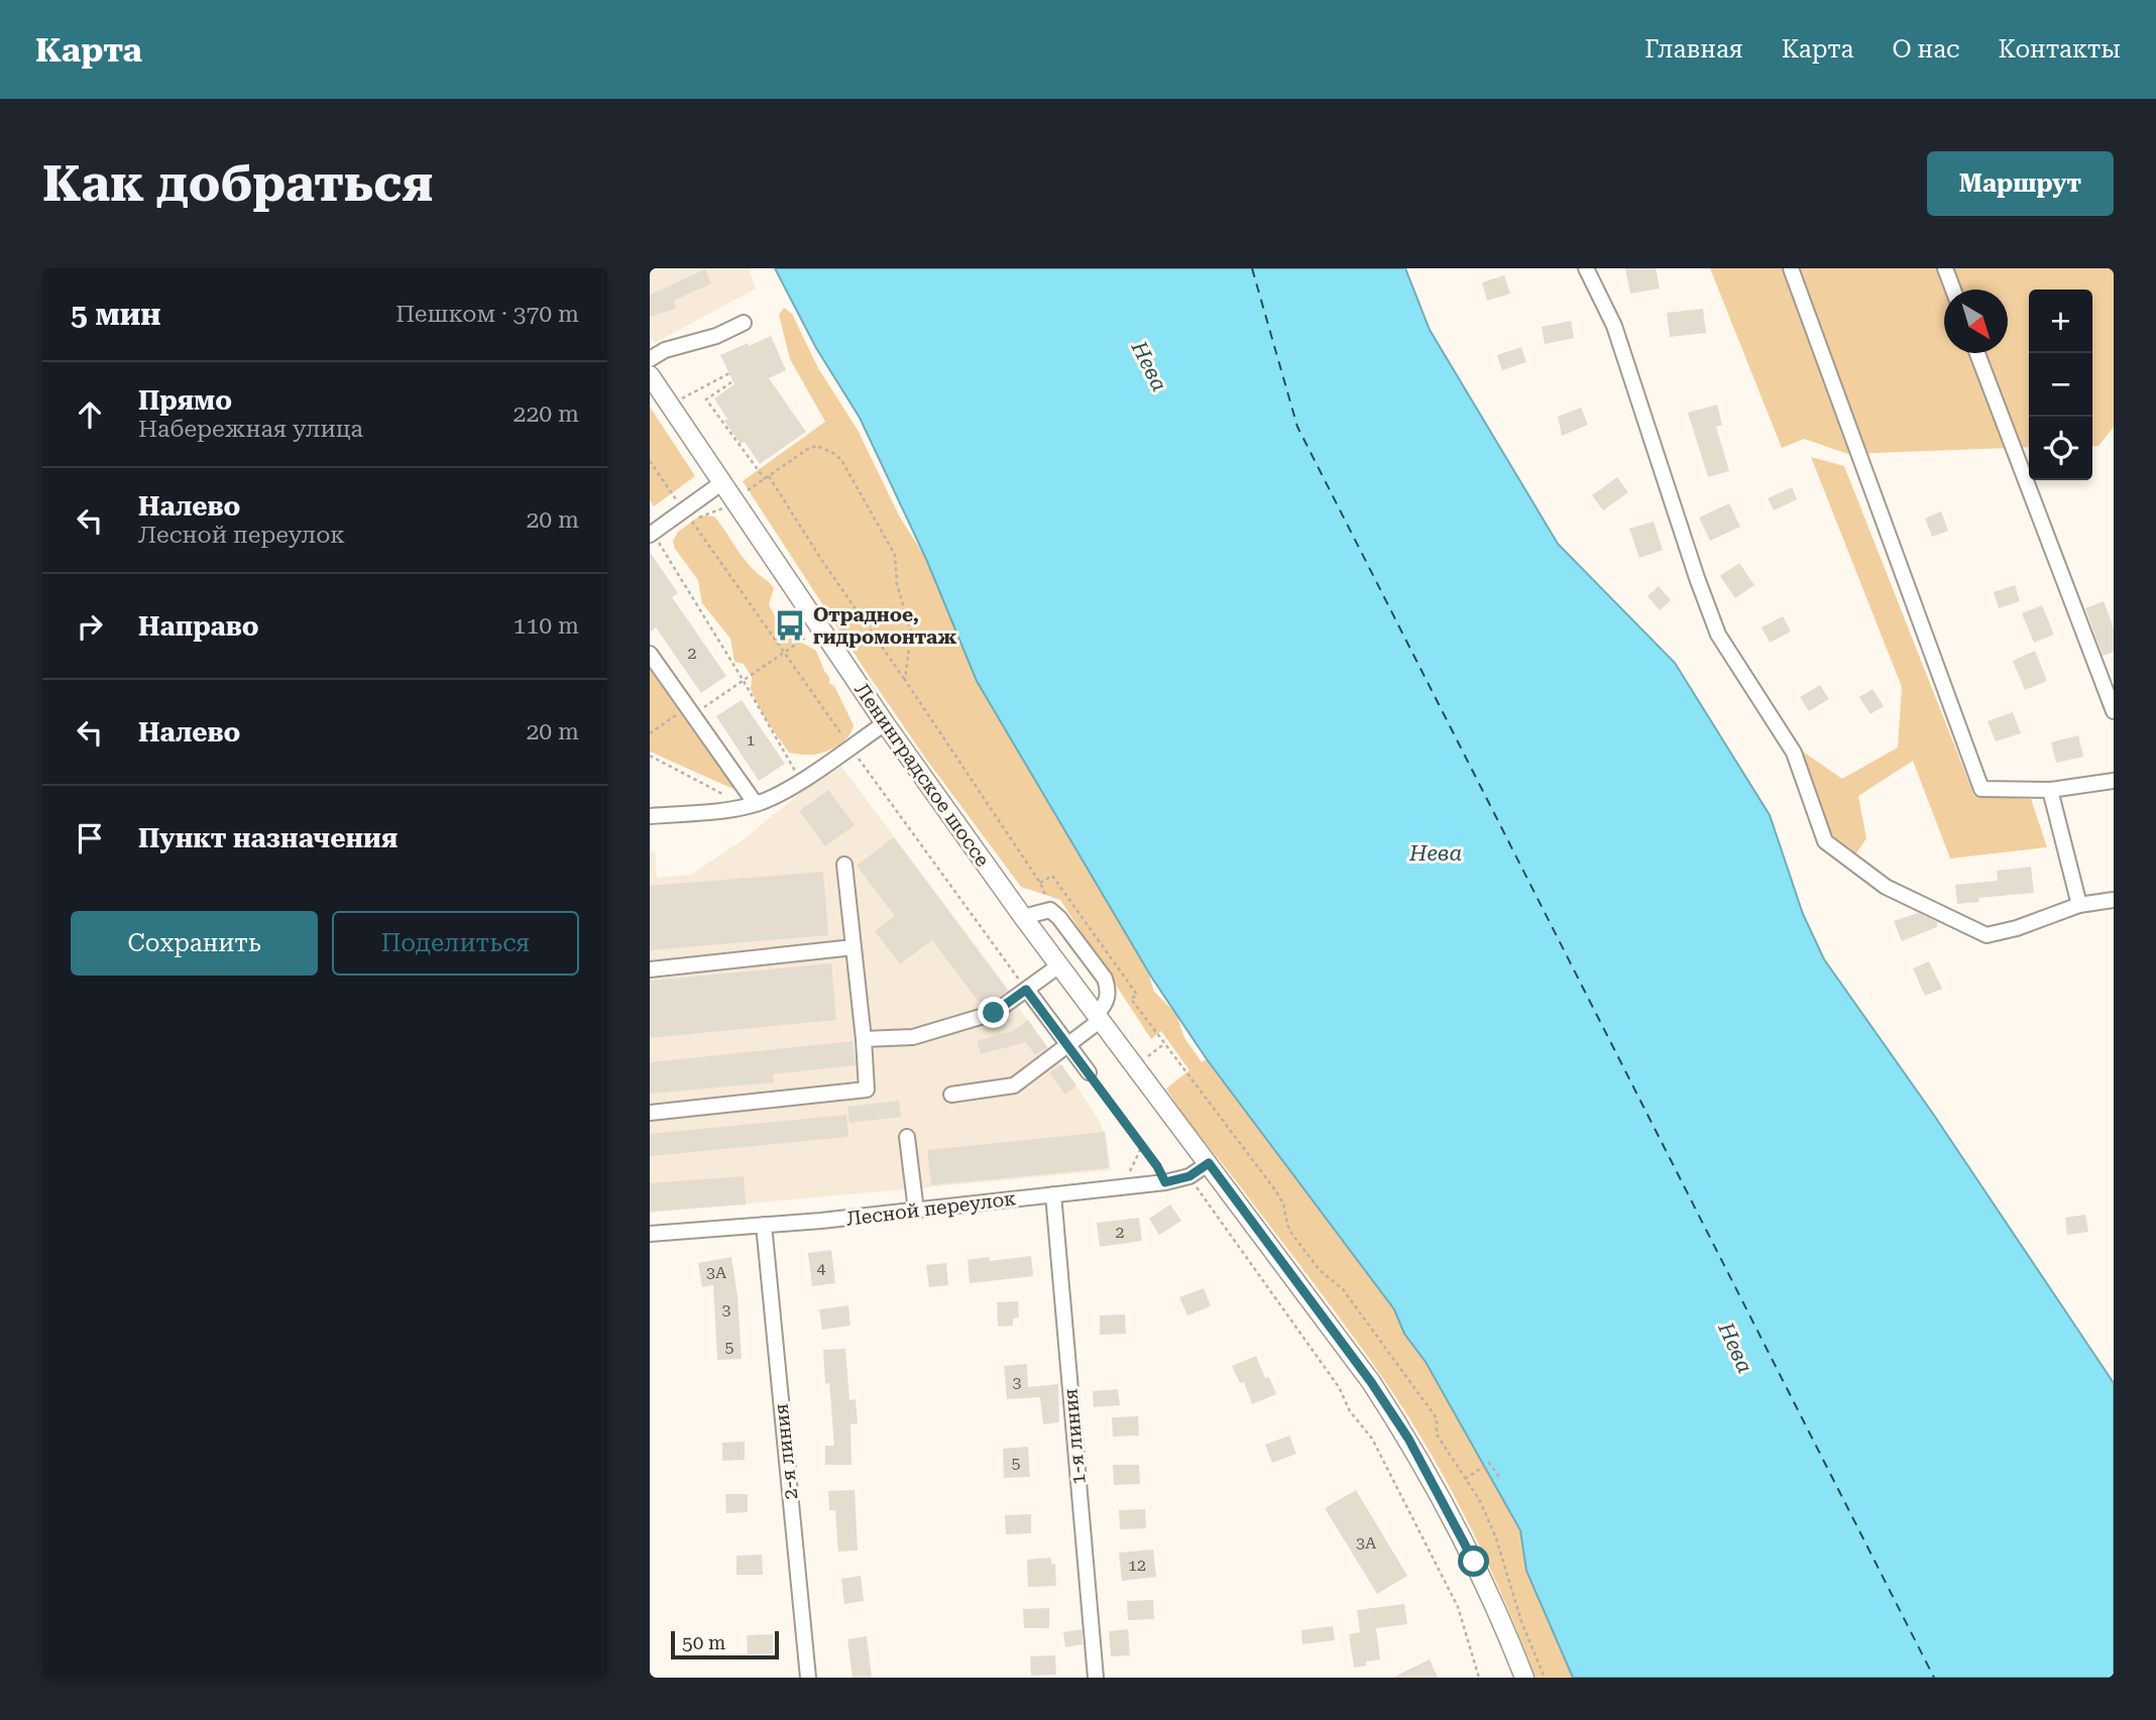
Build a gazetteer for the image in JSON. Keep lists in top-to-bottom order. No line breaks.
{"streets":{"main road":["Ленинградское шоссе"],"street":["Лесной переулок","1-я линия","2-я линия"]},"crossings":[["Ленинградское шоссе","Лесной переулок"],["Лесной переулок","1-я линия"],["Лесной переулок","2-я линия"]],"water":["Нева"],"places":{"bus stop":["Отрадное, гидромонтаж"]},"house_numbers":["2","1","2","4","3А","3","5","3","5","3А","12"],"scale_bar":"50 m","north":"bottom right","page":{"header":"Карта","nav":["Главная","Карта","О нас","Контакты"],"buttons":["Маршрут",["Сохранить","Поделиться"]],"title":"Как добраться","heading":["5 мин","Пешком · 370 m"],"map_buttons":["+","−"],"list":[["Прямо","Набережная улица","220 m"],["Налево","Лесной переулок","20 m"],["Направо","110 m"],["Налево","20 m"],"Пункт назначения"],"scale":"50 m"}}
